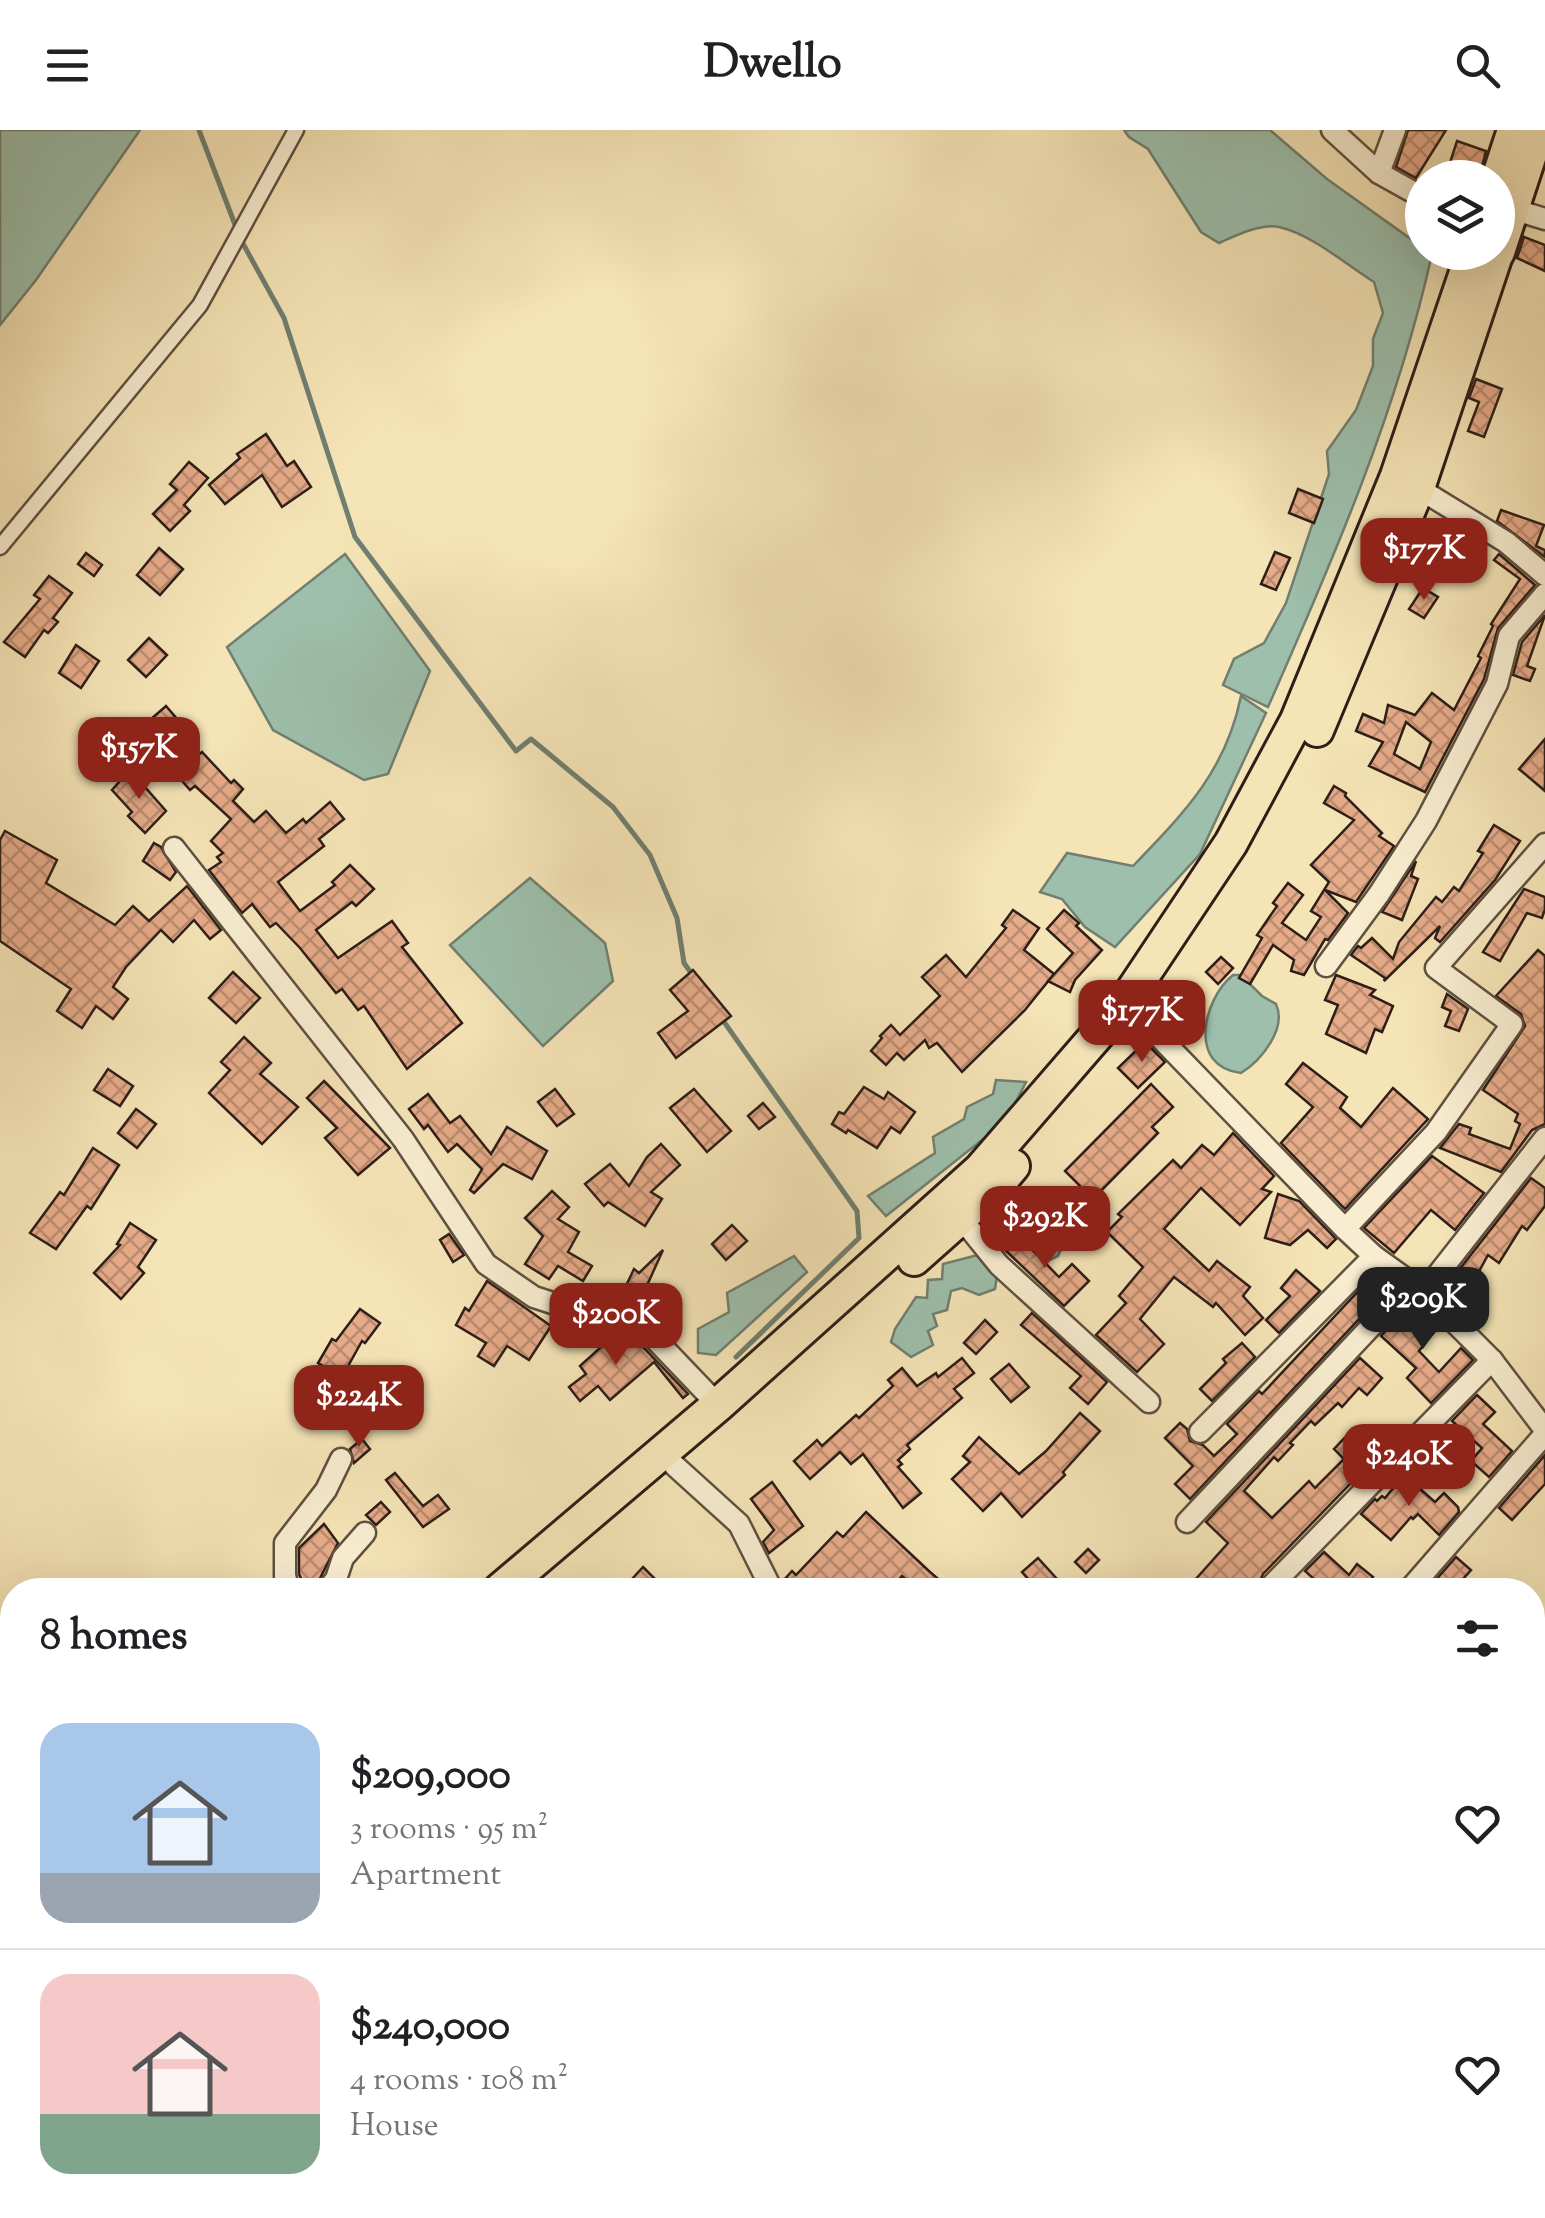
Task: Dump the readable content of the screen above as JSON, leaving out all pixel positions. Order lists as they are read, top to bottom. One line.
{"page":{"header":"Dwello","price":["$177K","$157K","$177K","$292K","$209K","$200K","$224K","$240K"],"heading":"8 homes","list":[{"name":"$209,000","note":"3 rooms · 95 m² · Apartment"},{"name":"$240,000","note":"4 rooms · 108 m² · House"}]}}
